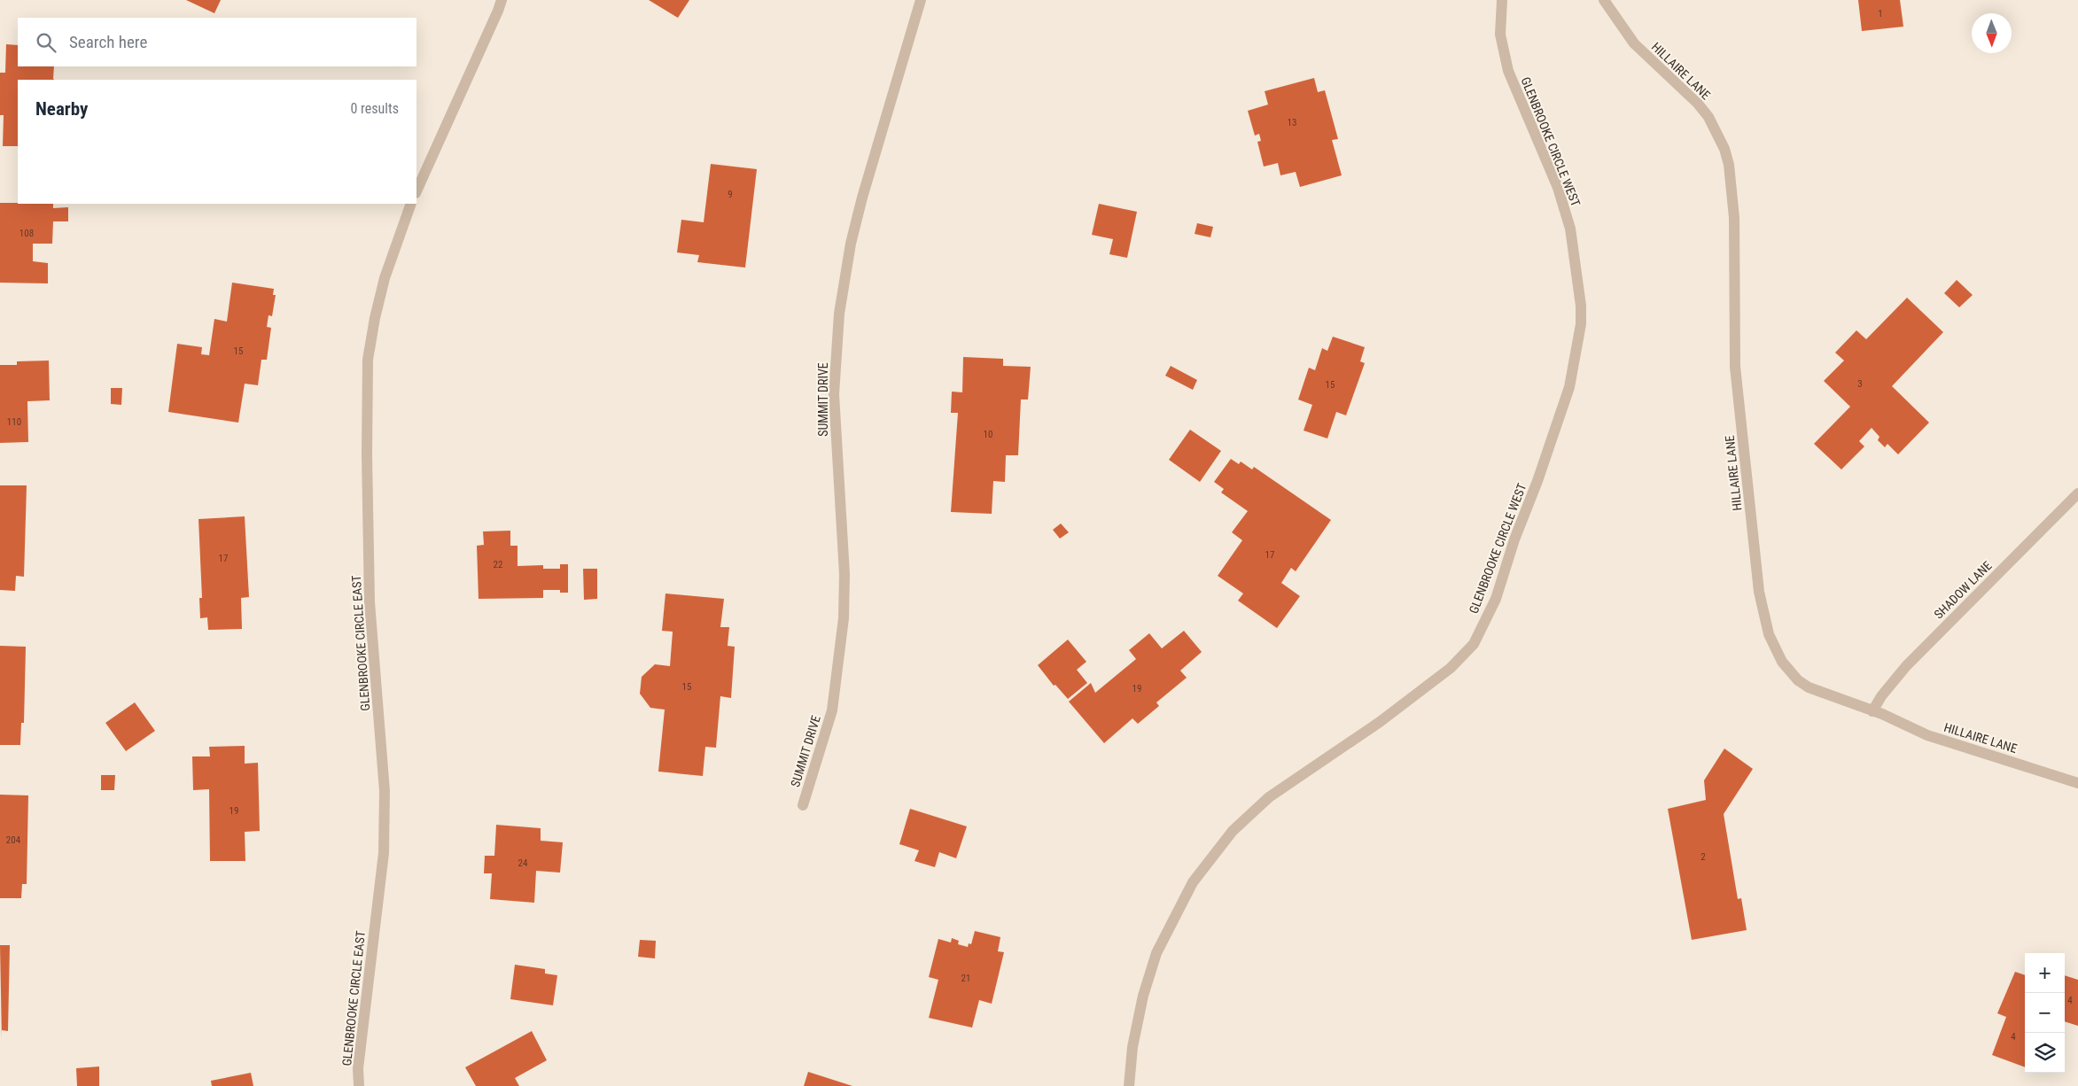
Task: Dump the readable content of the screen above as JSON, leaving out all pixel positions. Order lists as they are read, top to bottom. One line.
{"streets":{"street":["HILLAIRE LANE","GLENBROOKE CIRCLE WEST","SUMMIT DRIVE","SHADOW LANE","GLENBROOKE CIRCLE EAST"]},"crossings":[["HILLAIRE LANE","SHADOW LANE"]],"house_numbers":["1","13","9","108","15","3","15","110","10","17","17","22","15","19","19","204","2","24","21","4","4"],"north":"bottom","page":{"search":"Search here","heading":["Nearby","0 results"],"map_buttons":["+","−"]}}
